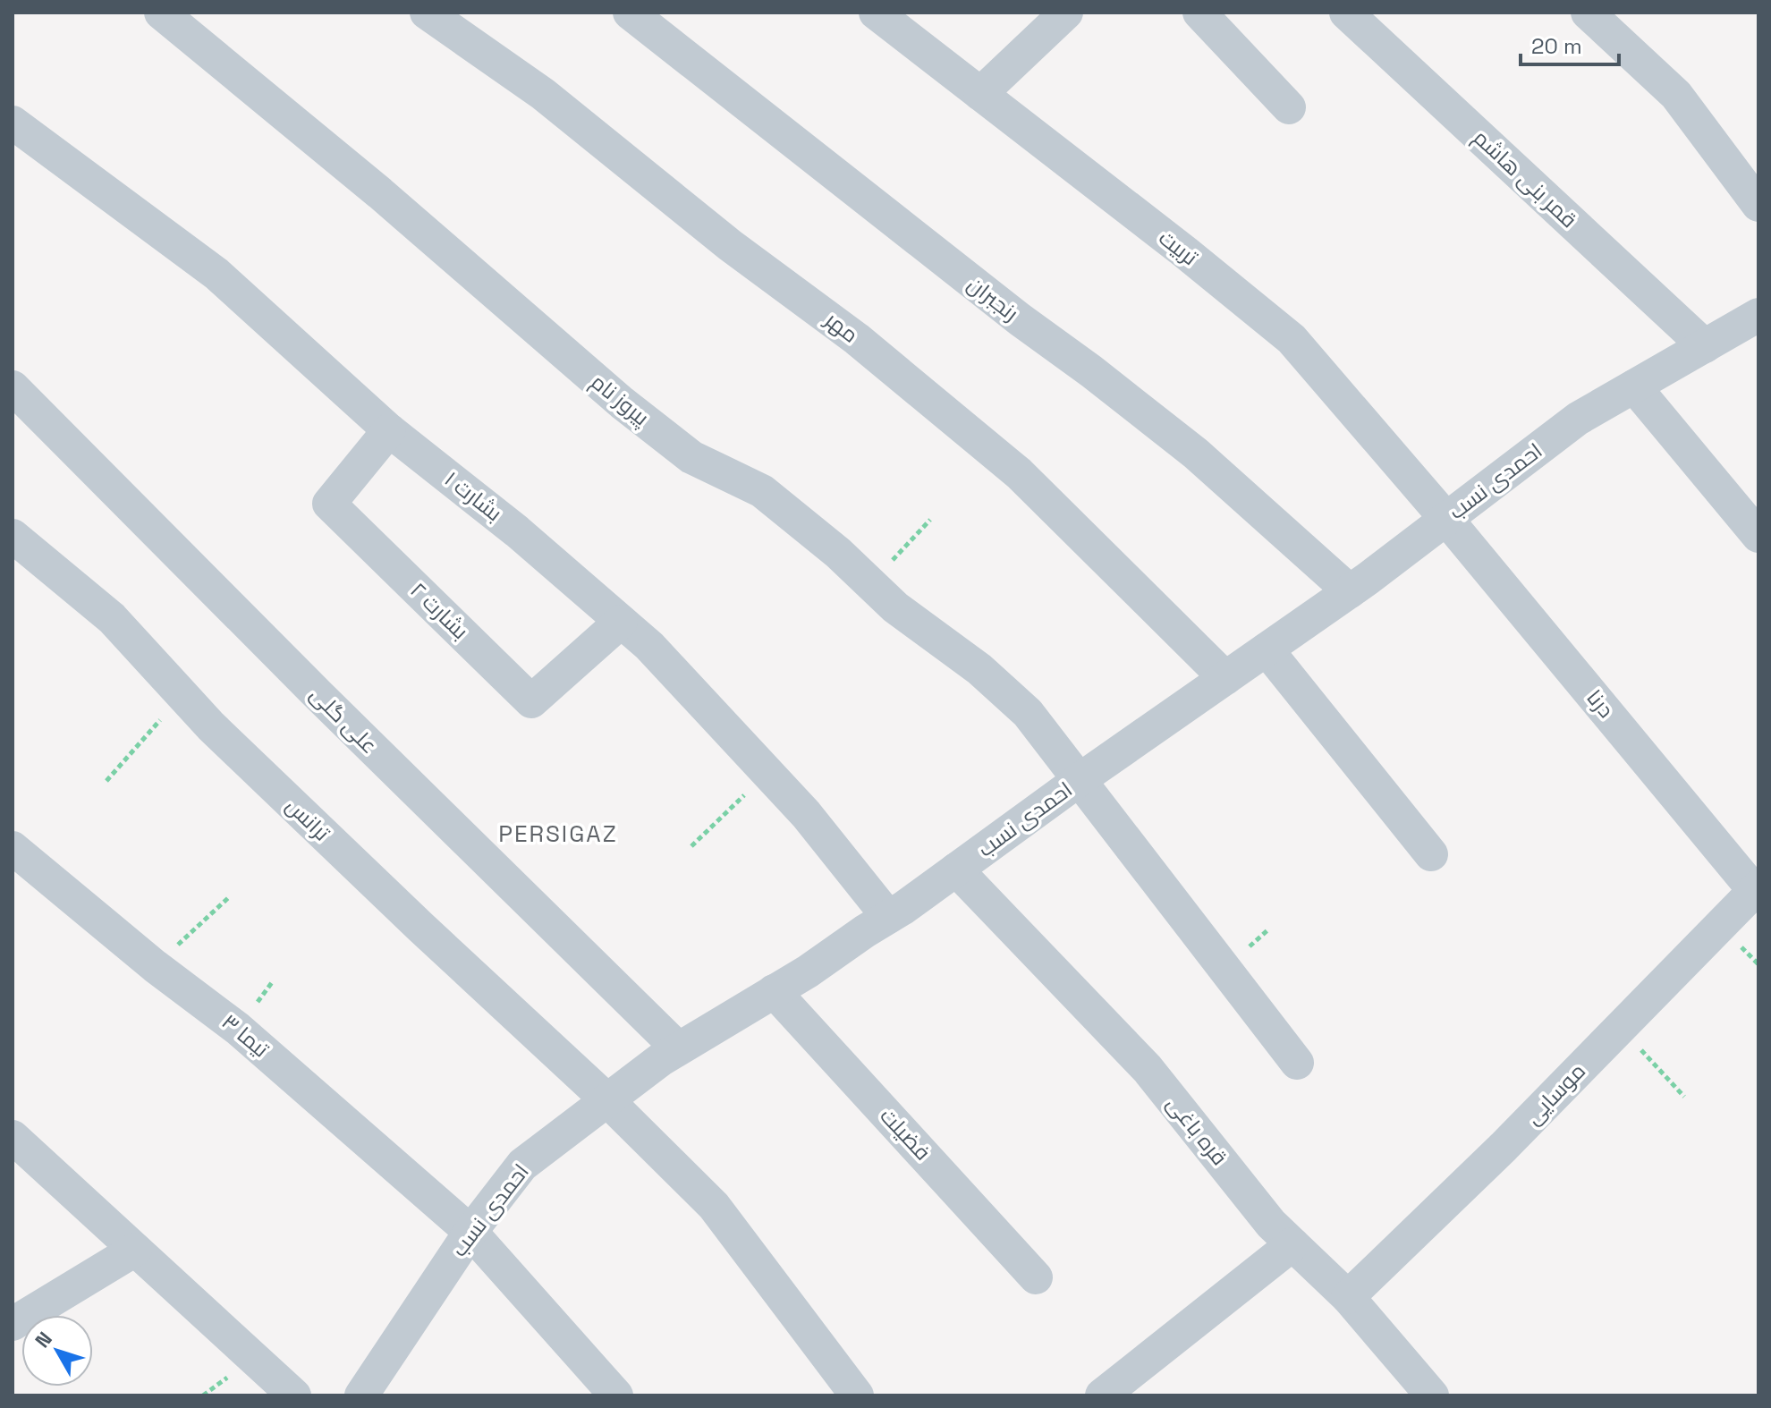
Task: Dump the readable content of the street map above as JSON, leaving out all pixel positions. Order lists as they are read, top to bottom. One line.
{"streets":{"street":["قمر بنی هاشم","تربیت","رنجبران","مهر","پیروز نام","احمدی نسب","بشارت ۱","بشارت ۲","درنا","علی گلی","ترانس","تیما ۳","موسایی","قره باغی","فضیلت"]},"crossings":[["قمر بنی هاشم","احمدی نسب"],["تربیت","احمدی نسب"],["تربیت","درنا"],["رنجبران","احمدی نسب"],["مهر","احمدی نسب"],["پیروز نام","احمدی نسب"],["احمدی نسب","بشارت ۱"],["احمدی نسب","درنا"],["احمدی نسب","علی گلی"],["احمدی نسب","ترانس"],["احمدی نسب","تیما ۳"],["احمدی نسب","قره باغی"],["احمدی نسب","فضیلت"],["بشارت ۱","بشارت ۲"],["درنا","موسایی"],["موسایی","قره باغی"]],"districts":["PERSIGAZ"],"scale_bar":"20 m","north":"top left"}
